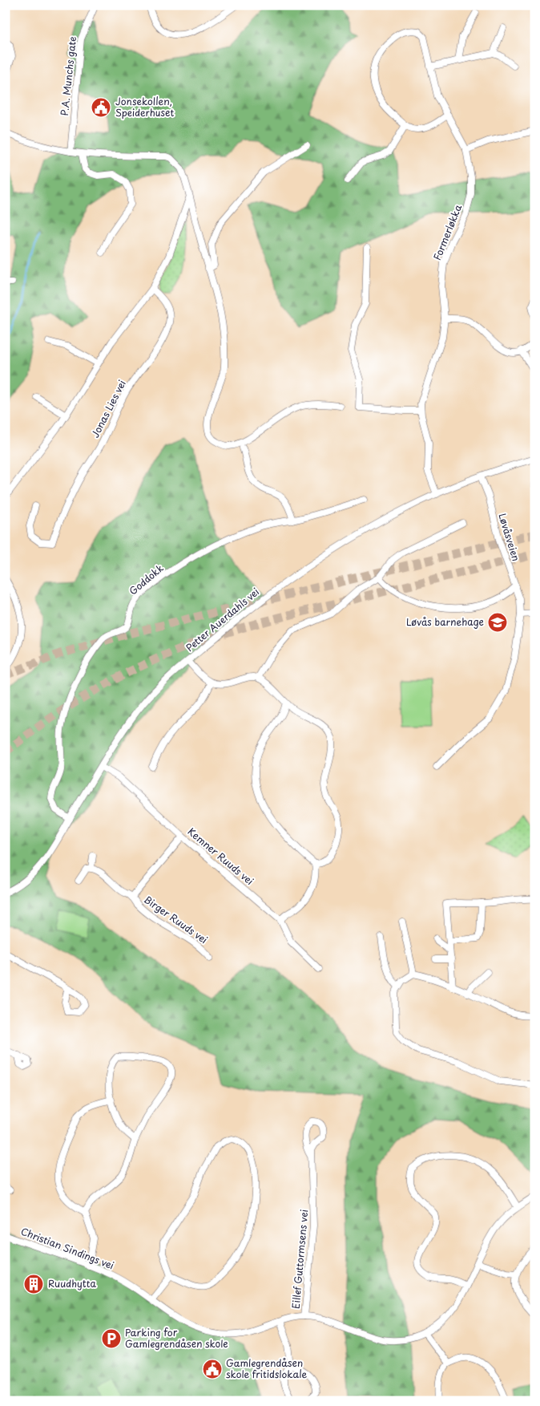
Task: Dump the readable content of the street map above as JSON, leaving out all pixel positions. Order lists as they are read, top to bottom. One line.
{"streets":{"street":["P.A. Munchs gate","Formerløkka","Jonas Lies vei","Løvåsveien","Goddokk","Petter Auerdahls vei","Kemner Ruuds vei","Birger Ruuds vei","Christian Sindings vei","Eillef Guttormsens vei"]},"crossings":[["Formerløkka","Petter Auerdahls vei"],["Løvåsveien","Petter Auerdahls vei"],["Goddokk","Petter Auerdahls vei"],["Petter Auerdahls vei","Kemner Ruuds vei"],["Kemner Ruuds vei","Birger Ruuds vei"],["Christian Sindings vei","Eillef Guttormsens vei"]],"places":{"public building":["Jonsekollen, Speiderhuset","Gamlegrendåsen skole fritidslokale"],"school or university":["Løvås barnehage"],"building":["Ruudhytta"],"parking":["Parking for Gamlegrendåsen skole"]}}
